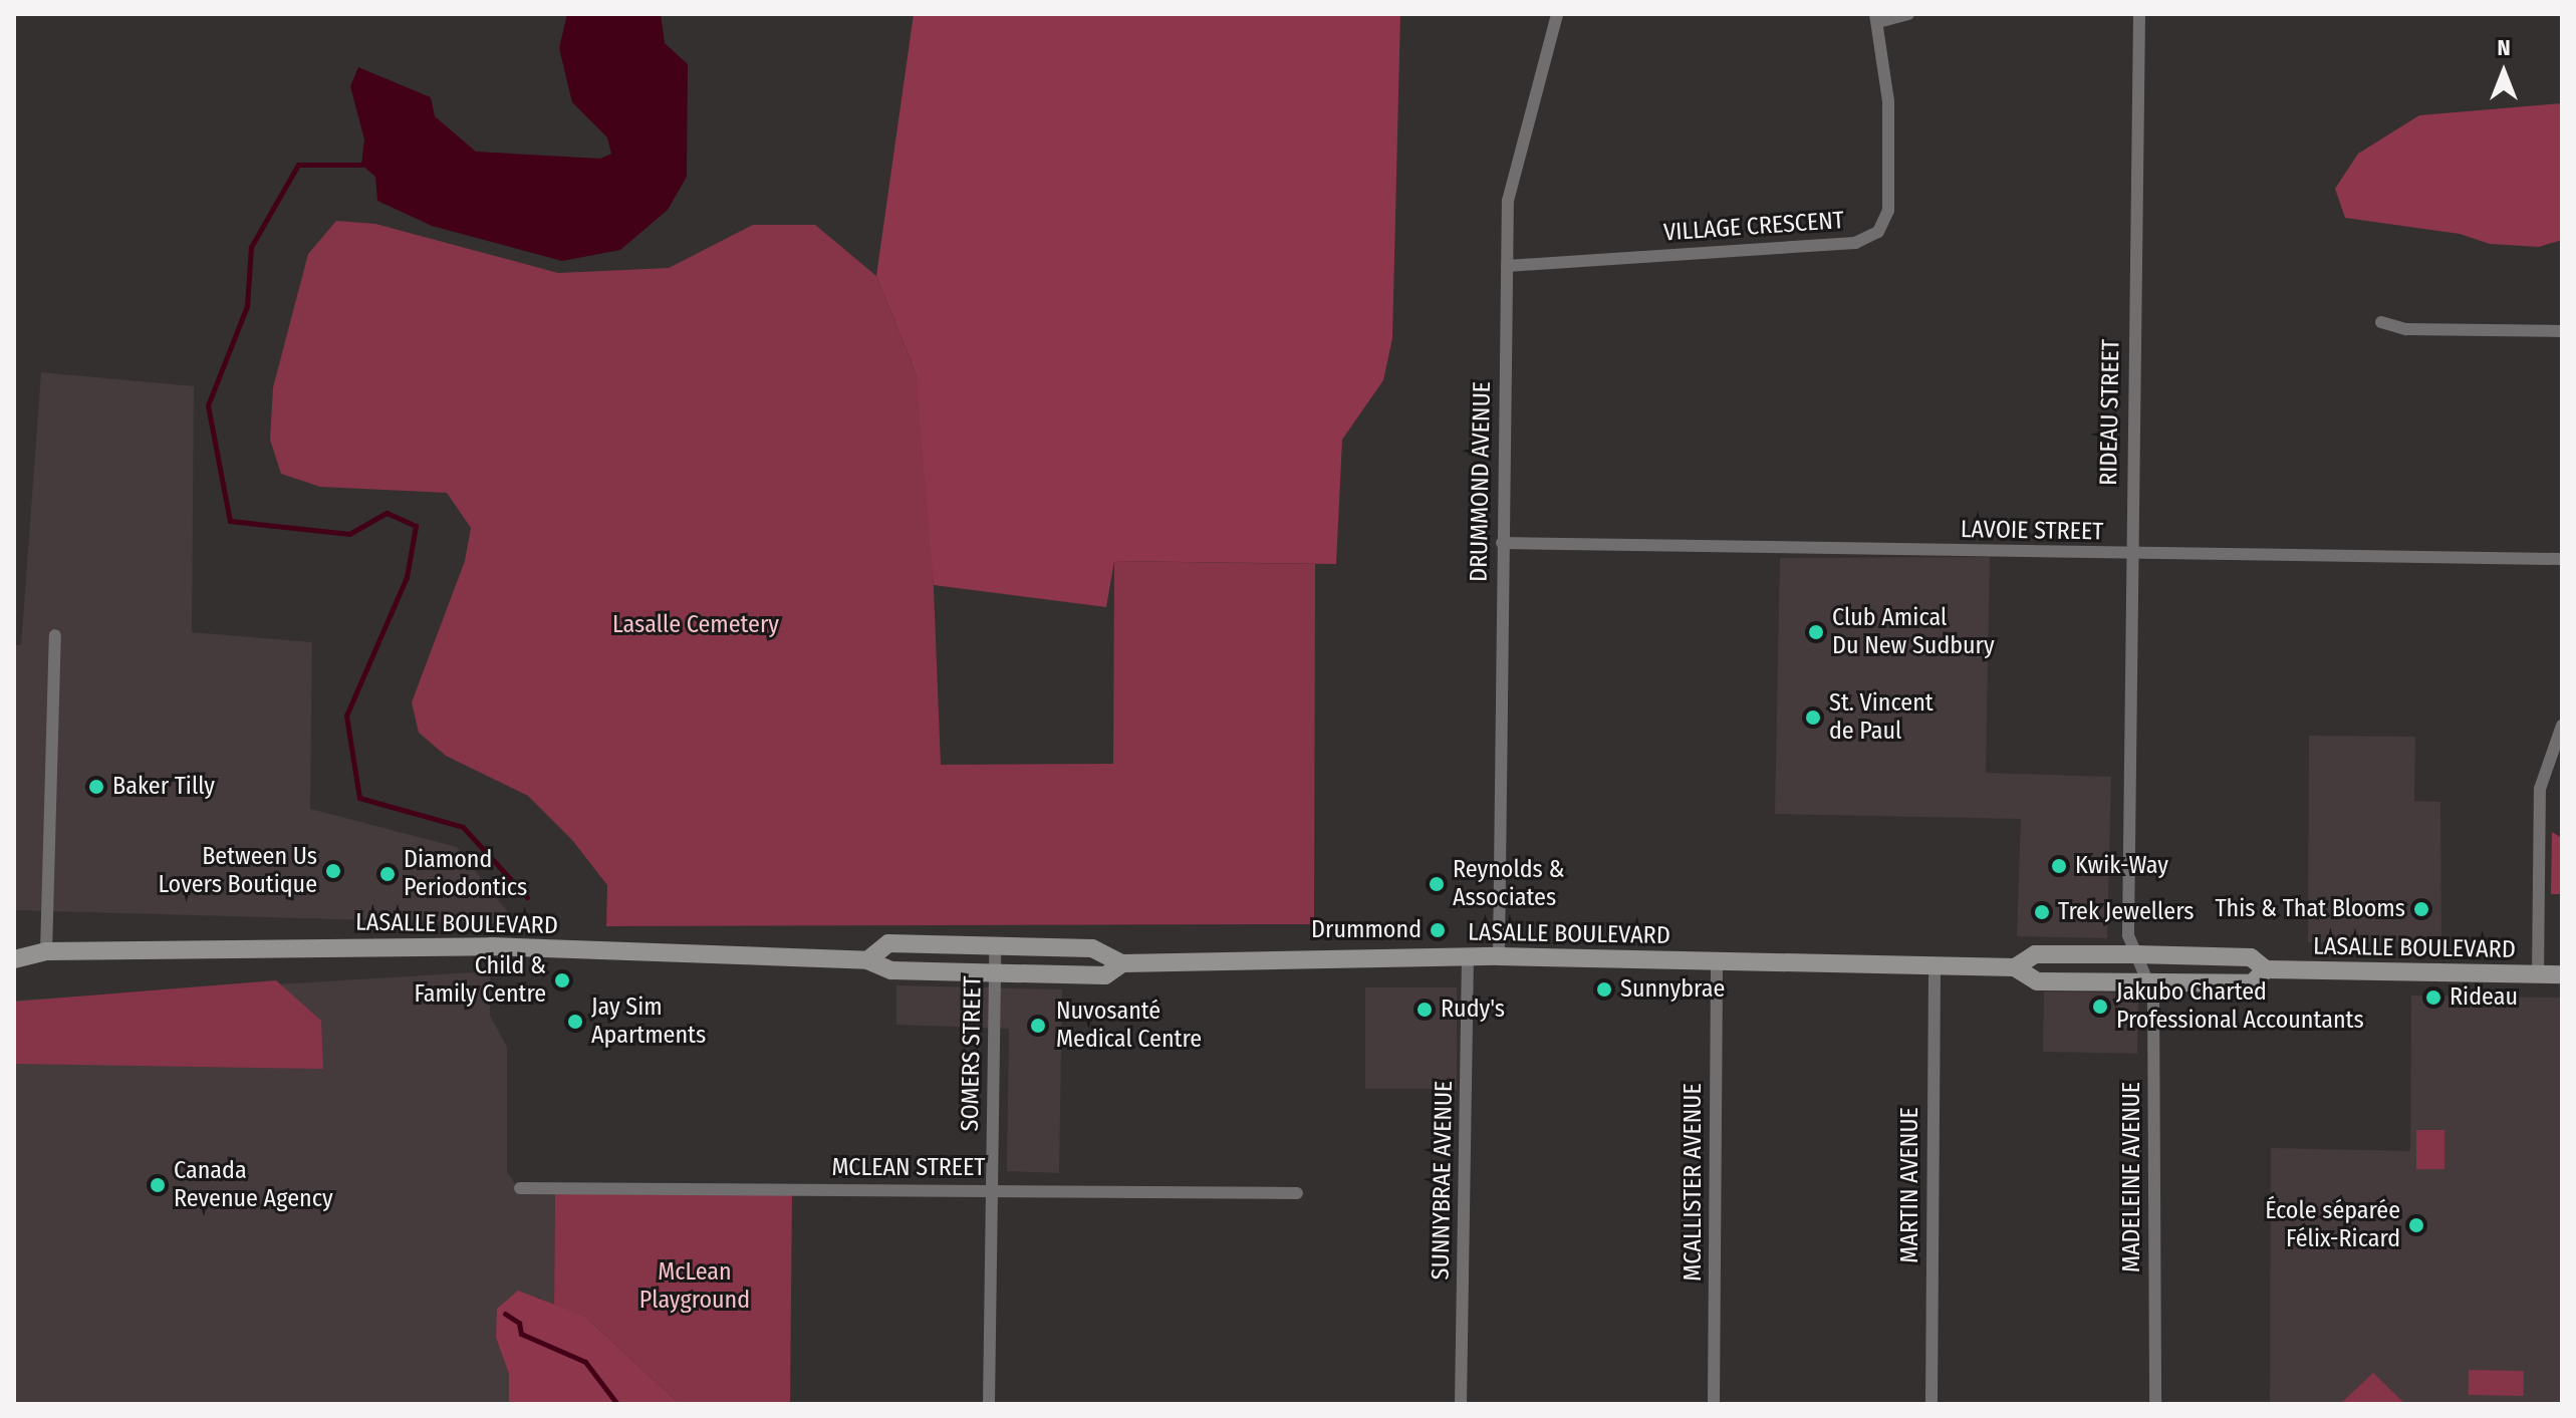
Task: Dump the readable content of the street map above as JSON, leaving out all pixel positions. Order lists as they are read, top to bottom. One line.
{"streets":{"main road":["LASALLE BOULEVARD"],"street":["VILLAGE CRESCENT","RIDEAU STREET","DRUMMOND AVENUE","LAVOIE STREET","SOMERS STREET","MCLEAN STREET","MADELEINE AVENUE","SUNNYBRAE AVENUE","MCALLISTER AVENUE","MARTIN AVENUE"]},"crossings":[["VILLAGE CRESCENT","DRUMMOND AVENUE"],["RIDEAU STREET","LAVOIE STREET"],["RIDEAU STREET","LASALLE BOULEVARD"],["RIDEAU STREET","MADELEINE AVENUE"],["DRUMMOND AVENUE","LAVOIE STREET"],["DRUMMOND AVENUE","LASALLE BOULEVARD"],["LASALLE BOULEVARD","SOMERS STREET"],["LASALLE BOULEVARD","MADELEINE AVENUE"],["LASALLE BOULEVARD","SUNNYBRAE AVENUE"],["LASALLE BOULEVARD","MCALLISTER AVENUE"],["LASALLE BOULEVARD","MARTIN AVENUE"],["SOMERS STREET","MCLEAN STREET"]],"parks":["Lasalle Cemetery","McLean Playground"],"places":["Club Amical Du New Sudbury","St. Vincent de Paul","Baker Tilly","Kwik-Way","Between Us Lovers Boutique","Diamond Periodontics","Reynolds & Associates","This & That Blooms","Trek Jewellers","Drummond","Child & Family Centre","Sunnybrae","Rideau","Jakubo Charted Professional Accountants","Rudy's","Jay Sim Apartments","Nuvosanté Medical Centre","Canada Revenue Agency","École séparée Félix-Ricard"],"north":"top"}
